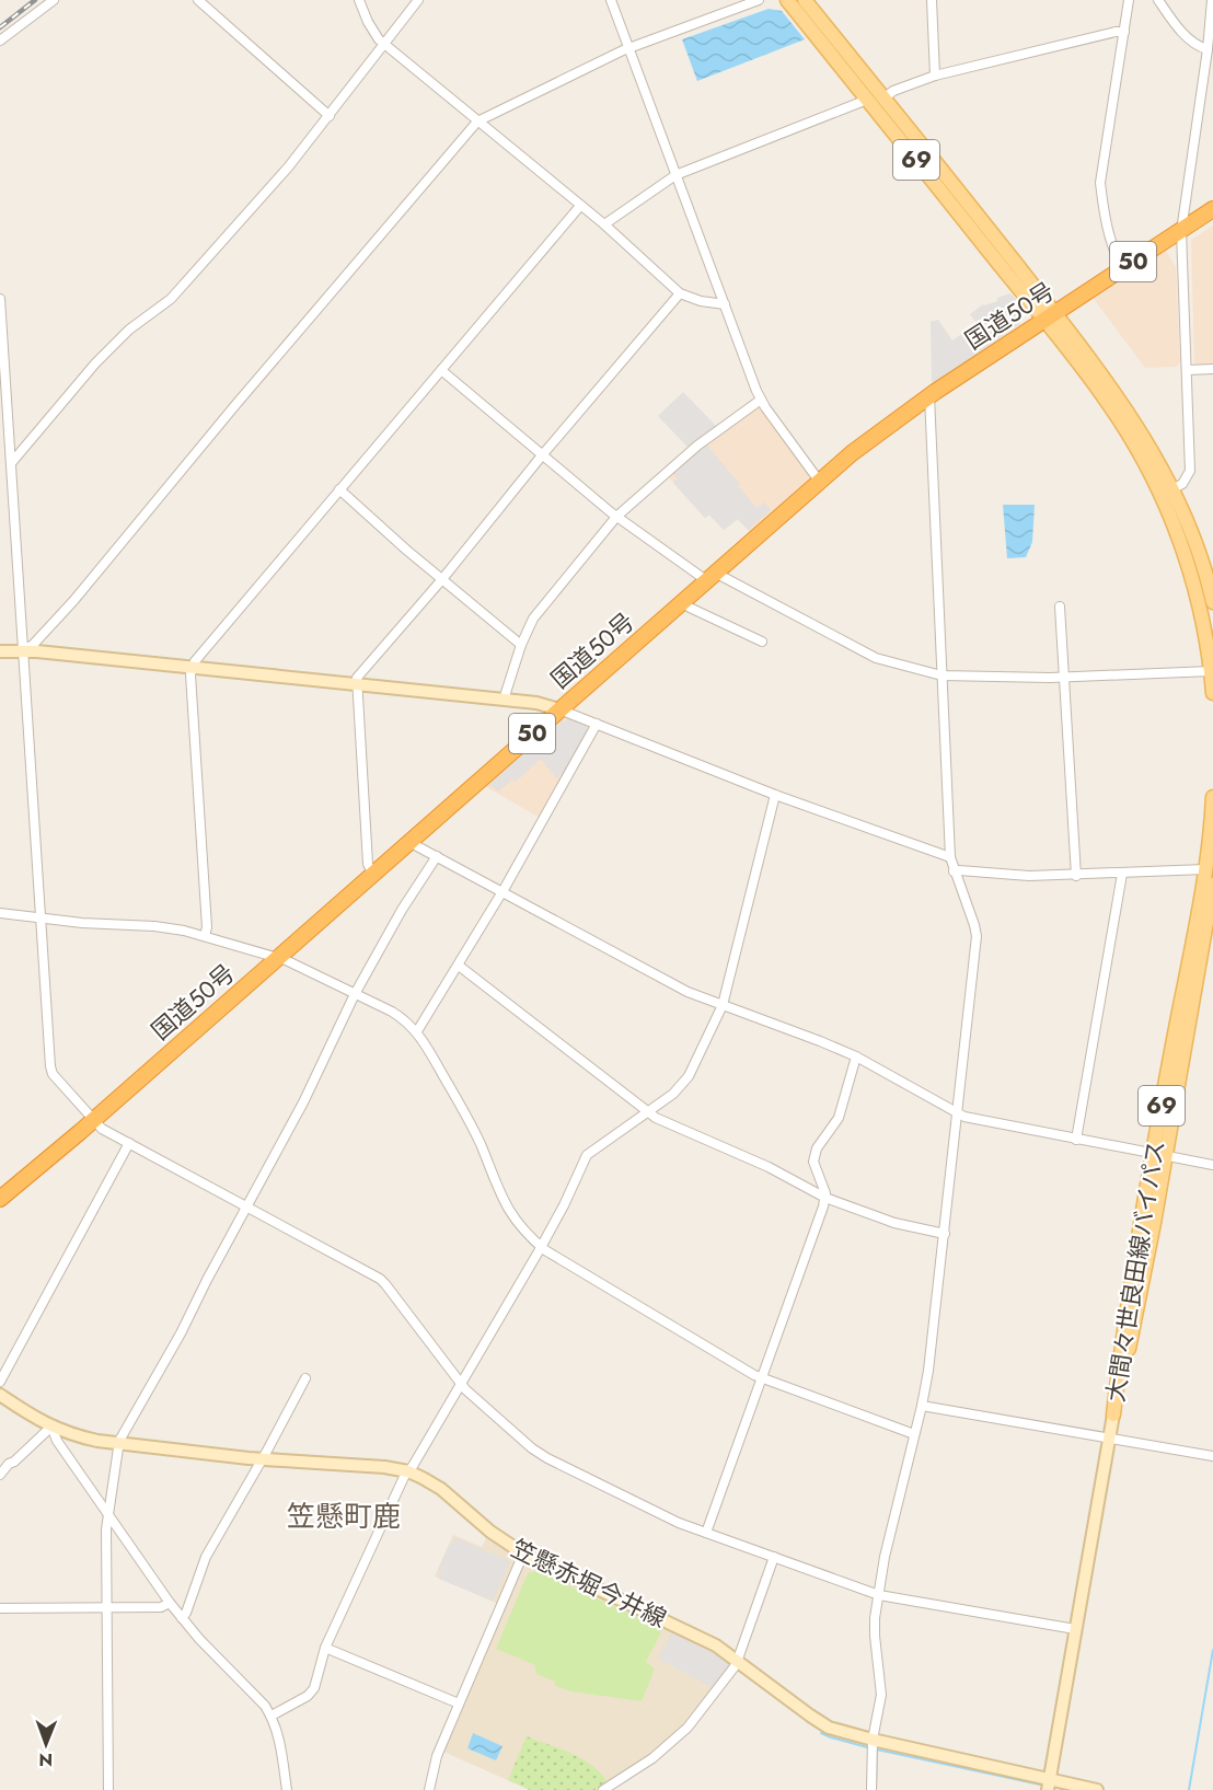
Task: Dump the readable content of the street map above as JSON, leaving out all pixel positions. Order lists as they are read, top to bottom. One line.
{"streets":{"highway":["50","国道50号"],"main road":["69","大間々世良田線バイパス","笠懸赤堀今井線"]},"crossings":[["69","国道50号"],["50","国道50号"]],"districts":["笠懸町鹿"],"north":"bottom"}
